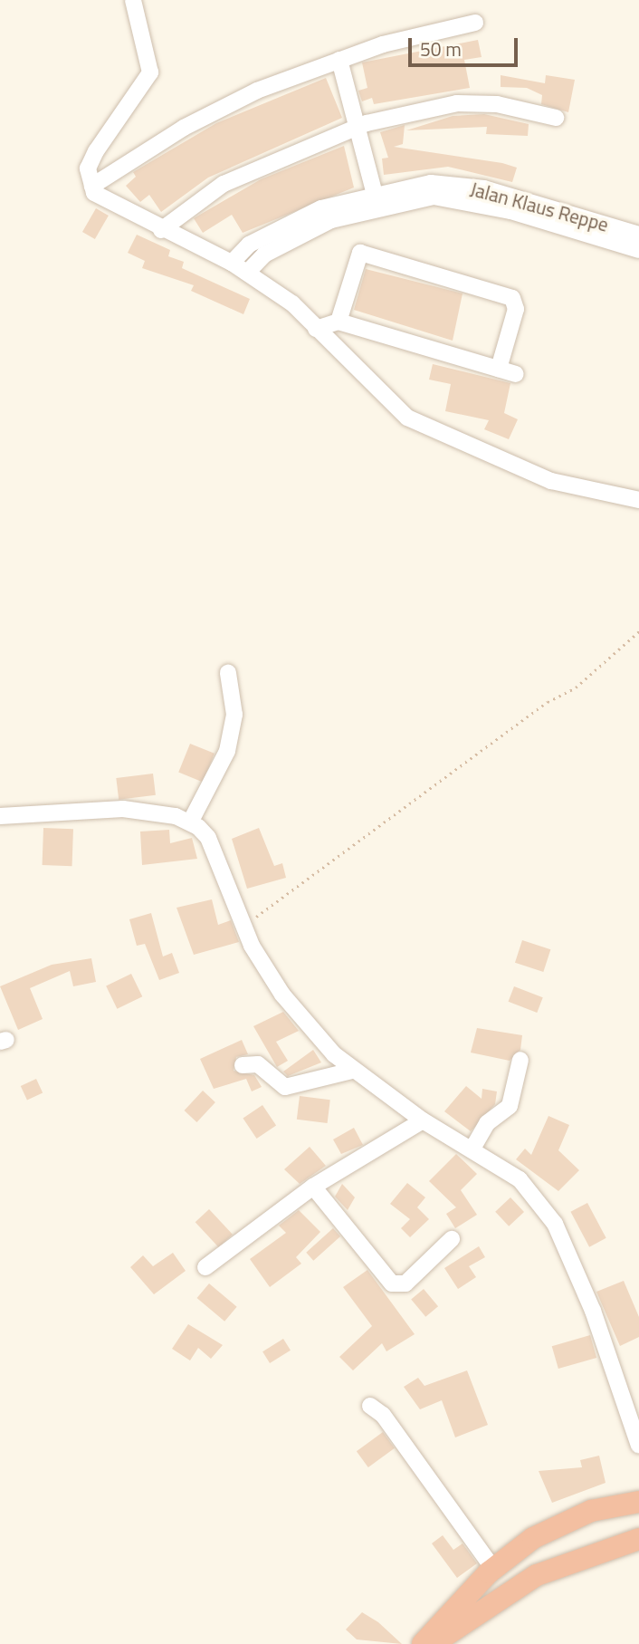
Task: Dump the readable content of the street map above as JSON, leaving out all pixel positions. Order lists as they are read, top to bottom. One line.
{"streets":{"street":["Jalan Klaus Reppe"]},"scale_bar":"50 m"}
